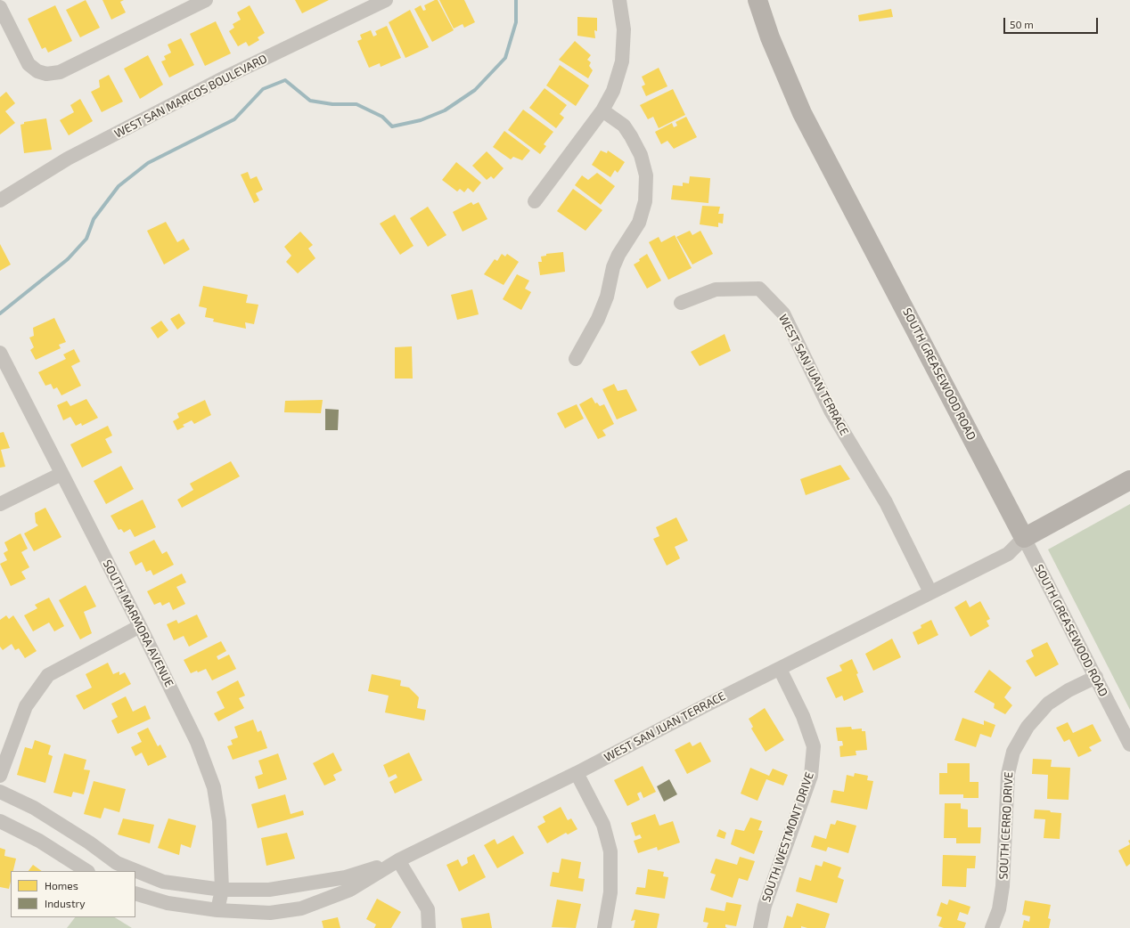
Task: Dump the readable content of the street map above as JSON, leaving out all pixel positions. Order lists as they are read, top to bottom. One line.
{"streets":{"street":["WEST SAN MARCOS BOULEVARD","SOUTH GREASEWOOD ROAD","WEST SAN JUAN TERRACE","SOUTH MARMORA AVENUE","SOUTH CERRO DRIVE","SOUTH WESTMONT DRIVE"]},"crossings":[["SOUTH GREASEWOOD ROAD","WEST SAN JUAN TERRACE"],["SOUTH GREASEWOOD ROAD","SOUTH CERRO DRIVE"],["WEST SAN JUAN TERRACE","SOUTH MARMORA AVENUE"],["WEST SAN JUAN TERRACE","SOUTH WESTMONT DRIVE"]],"legend":["Homes","Industry"],"scale_bar":"50 m"}
